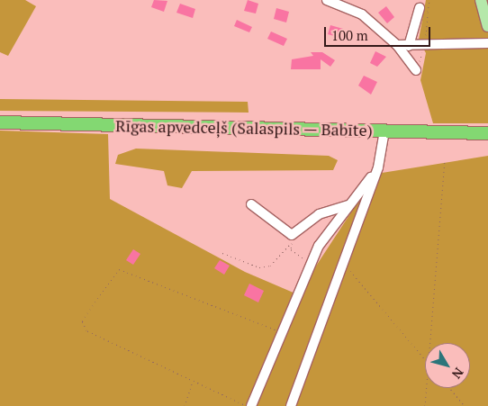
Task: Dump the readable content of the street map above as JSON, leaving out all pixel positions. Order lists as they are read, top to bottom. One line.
{"streets":{"highway":["Rīgas apvedceļš (Salaspils — Babīte)"]},"scale_bar":"100 m","north":"bottom right"}
